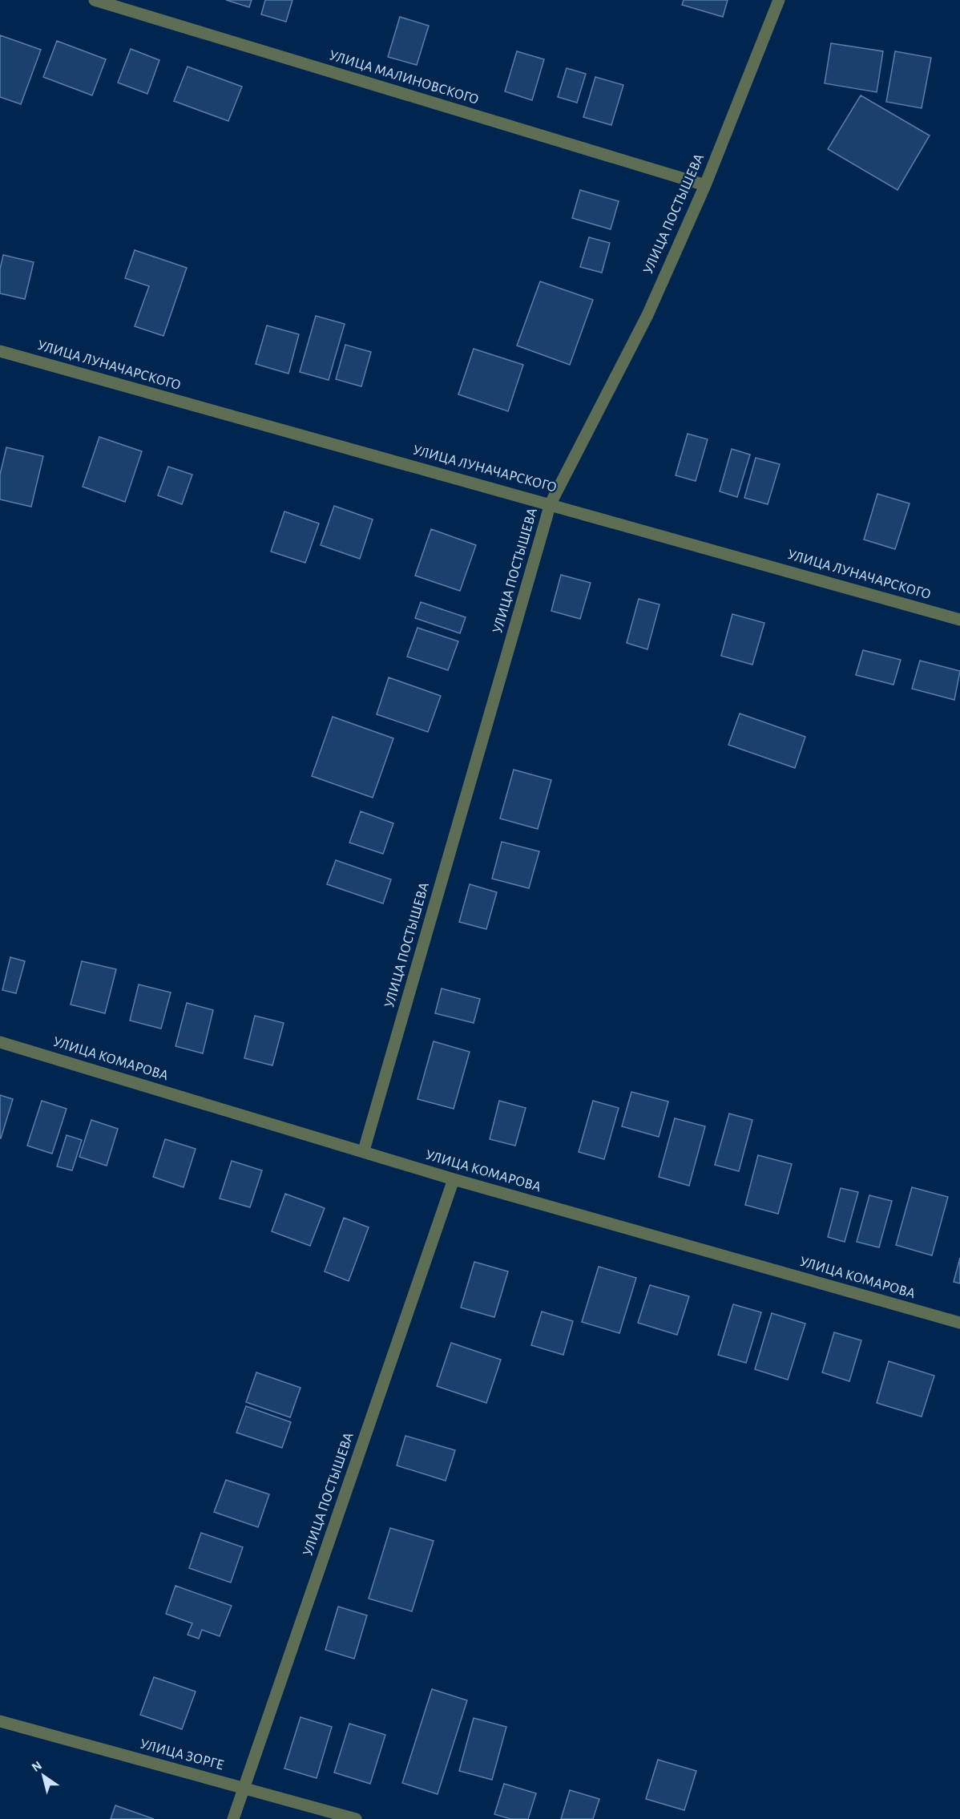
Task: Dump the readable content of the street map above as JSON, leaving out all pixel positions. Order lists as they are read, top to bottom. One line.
{"streets":{"street":["УЛИЦА МАЛИНОВСКОГО","УЛИЦА ПОСТЫШЕВА","УЛИЦА ЛУНАЧАРСКОГО","УЛИЦА КОМАРОВА","УЛИЦА ЗОРГЕ"]},"crossings":[["УЛИЦА МАЛИНОВСКОГО","УЛИЦА ПОСТЫШЕВА"],["УЛИЦА ПОСТЫШЕВА","УЛИЦА ЛУНАЧАРСКОГО"],["УЛИЦА ПОСТЫШЕВА","УЛИЦА КОМАРОВА"],["УЛИЦА ПОСТЫШЕВА","УЛИЦА ЗОРГЕ"]],"north":"top left"}
